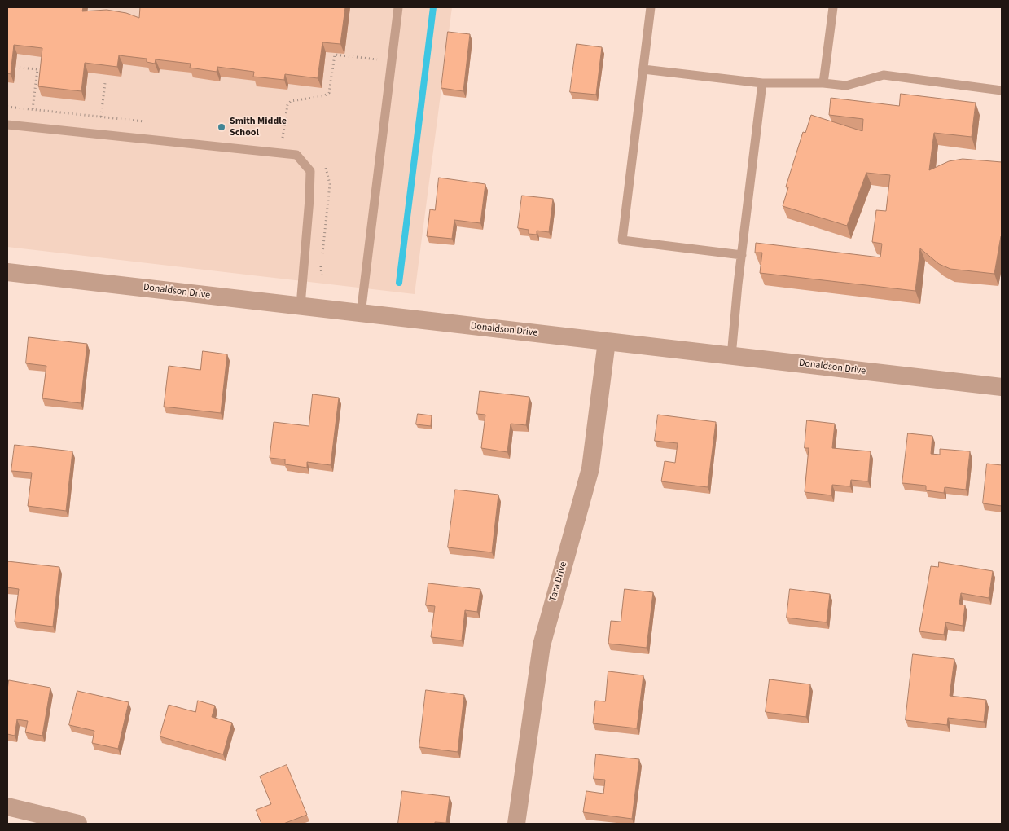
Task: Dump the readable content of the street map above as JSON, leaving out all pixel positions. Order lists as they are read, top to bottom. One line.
{"streets":{"street":["Donaldson Drive","Tara Drive"]},"crossings":[["Donaldson Drive","Tara Drive"]],"places":["Smith Middle School"]}
